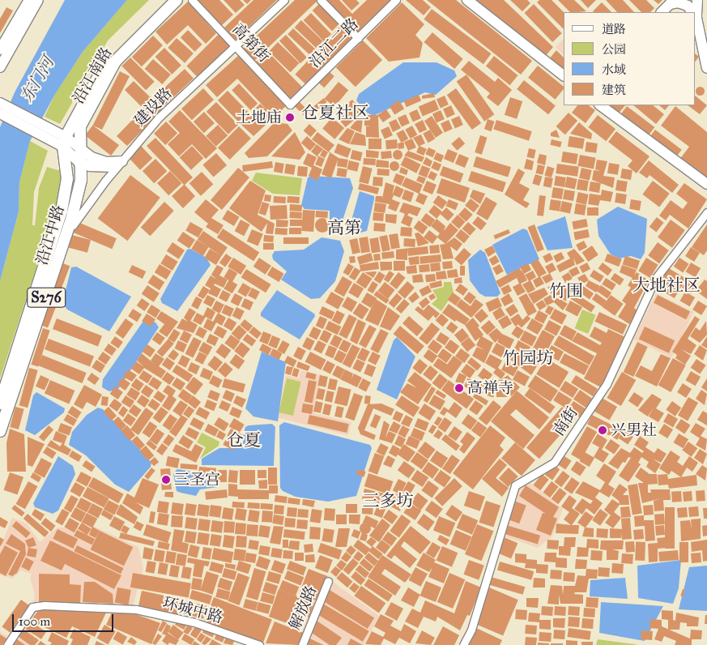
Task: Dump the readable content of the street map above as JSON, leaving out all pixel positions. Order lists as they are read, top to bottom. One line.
{"streets":{"main road":["沿江南路","沿江中路","S276"],"street":["高第街","沿江二路","建设路","南街","解放路","环城中路"]},"crossings":[["高第街","沿江二路"],["高第街","建设路"],["沿江南路","沿江中路"],["建设路","沿江中路"]],"districts":["仓夏社区","高第","大地社区","竹围","竹园坊","仓夏","三多坊"],"water":["东门河"],"places":["土地庙","高禅寺","兴男社","三圣宫"],"legend":["道路","公园","水域","建筑"],"scale_bar":"100 m"}
